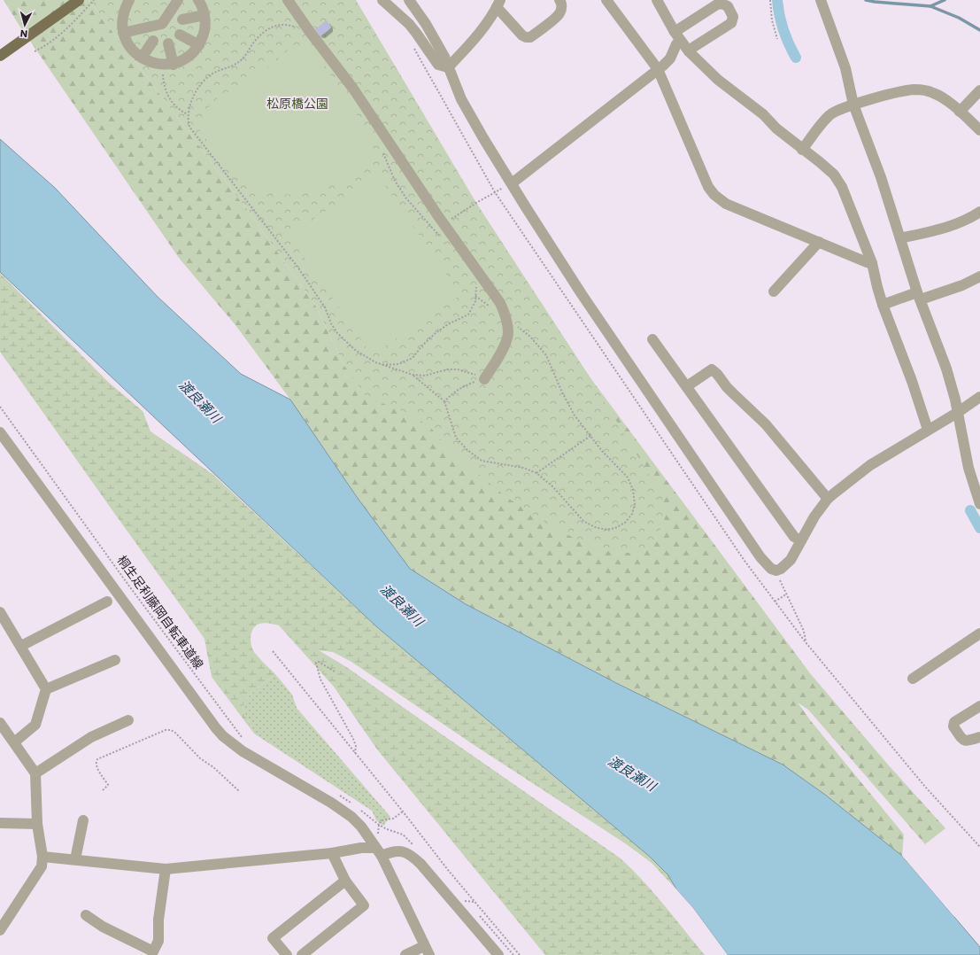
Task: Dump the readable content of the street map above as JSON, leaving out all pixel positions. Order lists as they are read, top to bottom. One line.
{"streets":{"path":["桐生足利藤岡自転車道線"]},"water":["渡良瀬川"],"parks":["松原橋公園"],"north":"bottom"}
